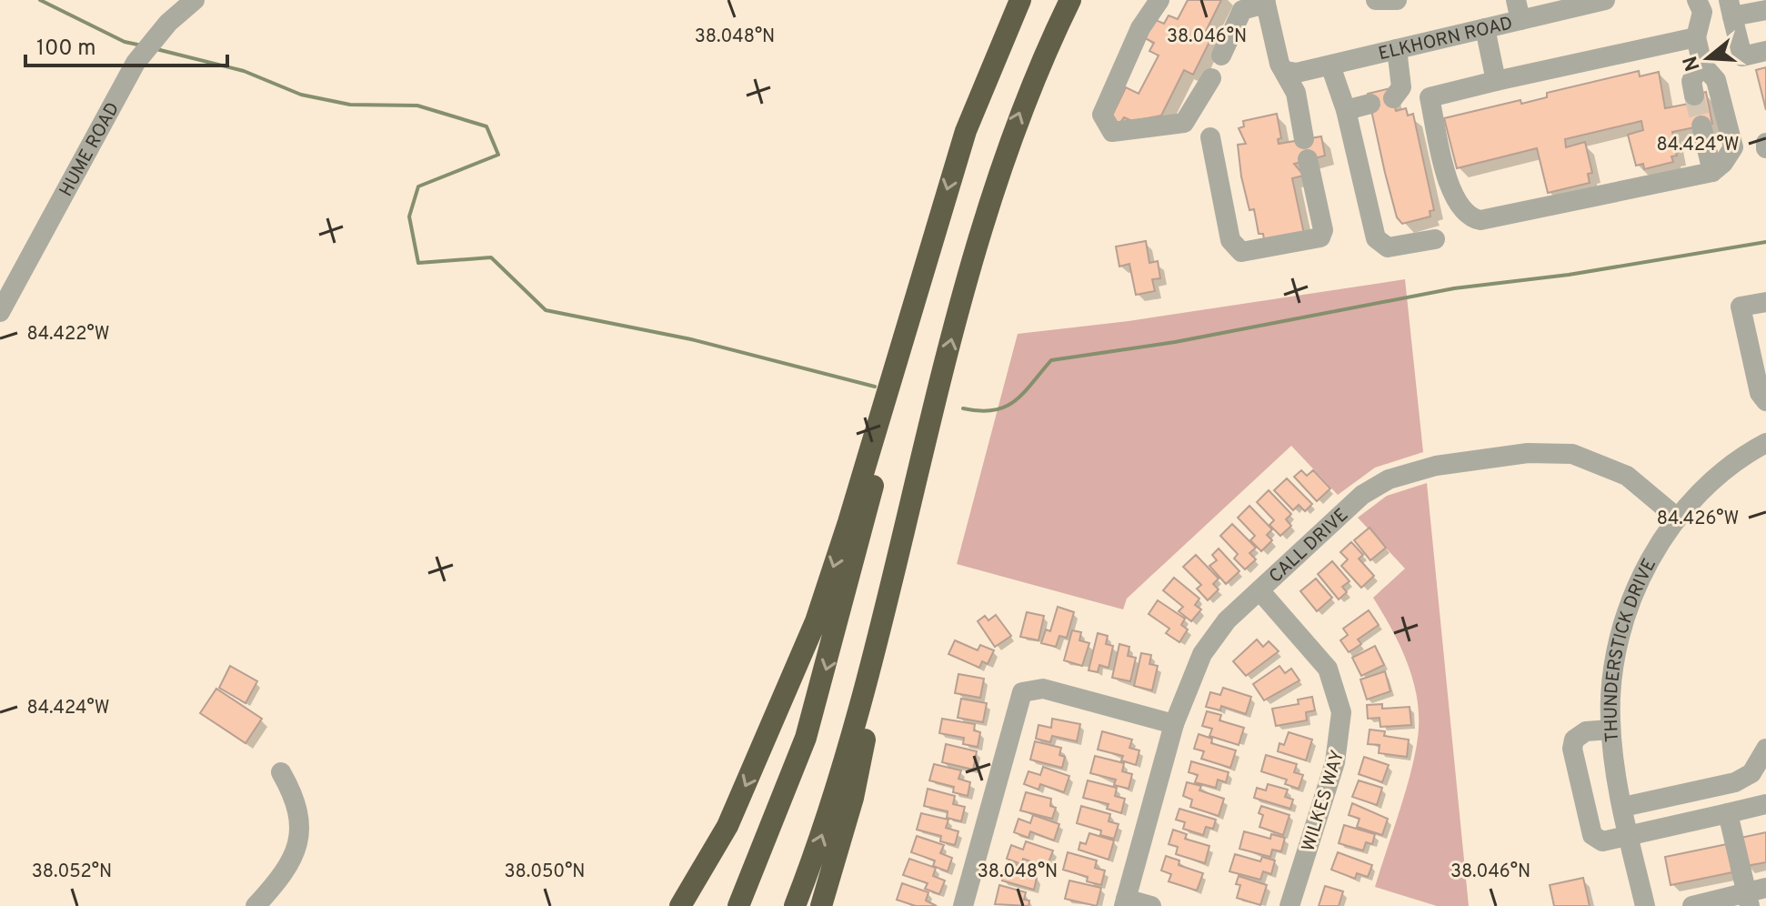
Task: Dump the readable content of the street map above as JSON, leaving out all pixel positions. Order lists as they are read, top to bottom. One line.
{"streets":{"street":["ELKHORN ROAD","HUME ROAD","CALL DRIVE","THUNDERSTICK DRIVE","WILKES WAY"]},"crossings":[["CALL DRIVE","THUNDERSTICK DRIVE"],["CALL DRIVE","WILKES WAY"]],"scale_bar":"100 m","north":"left","coordinates":["38.048°N","38.046°N","84.424°W","84.422°W","84.426°W","38.052°N","38.050°N"]}
